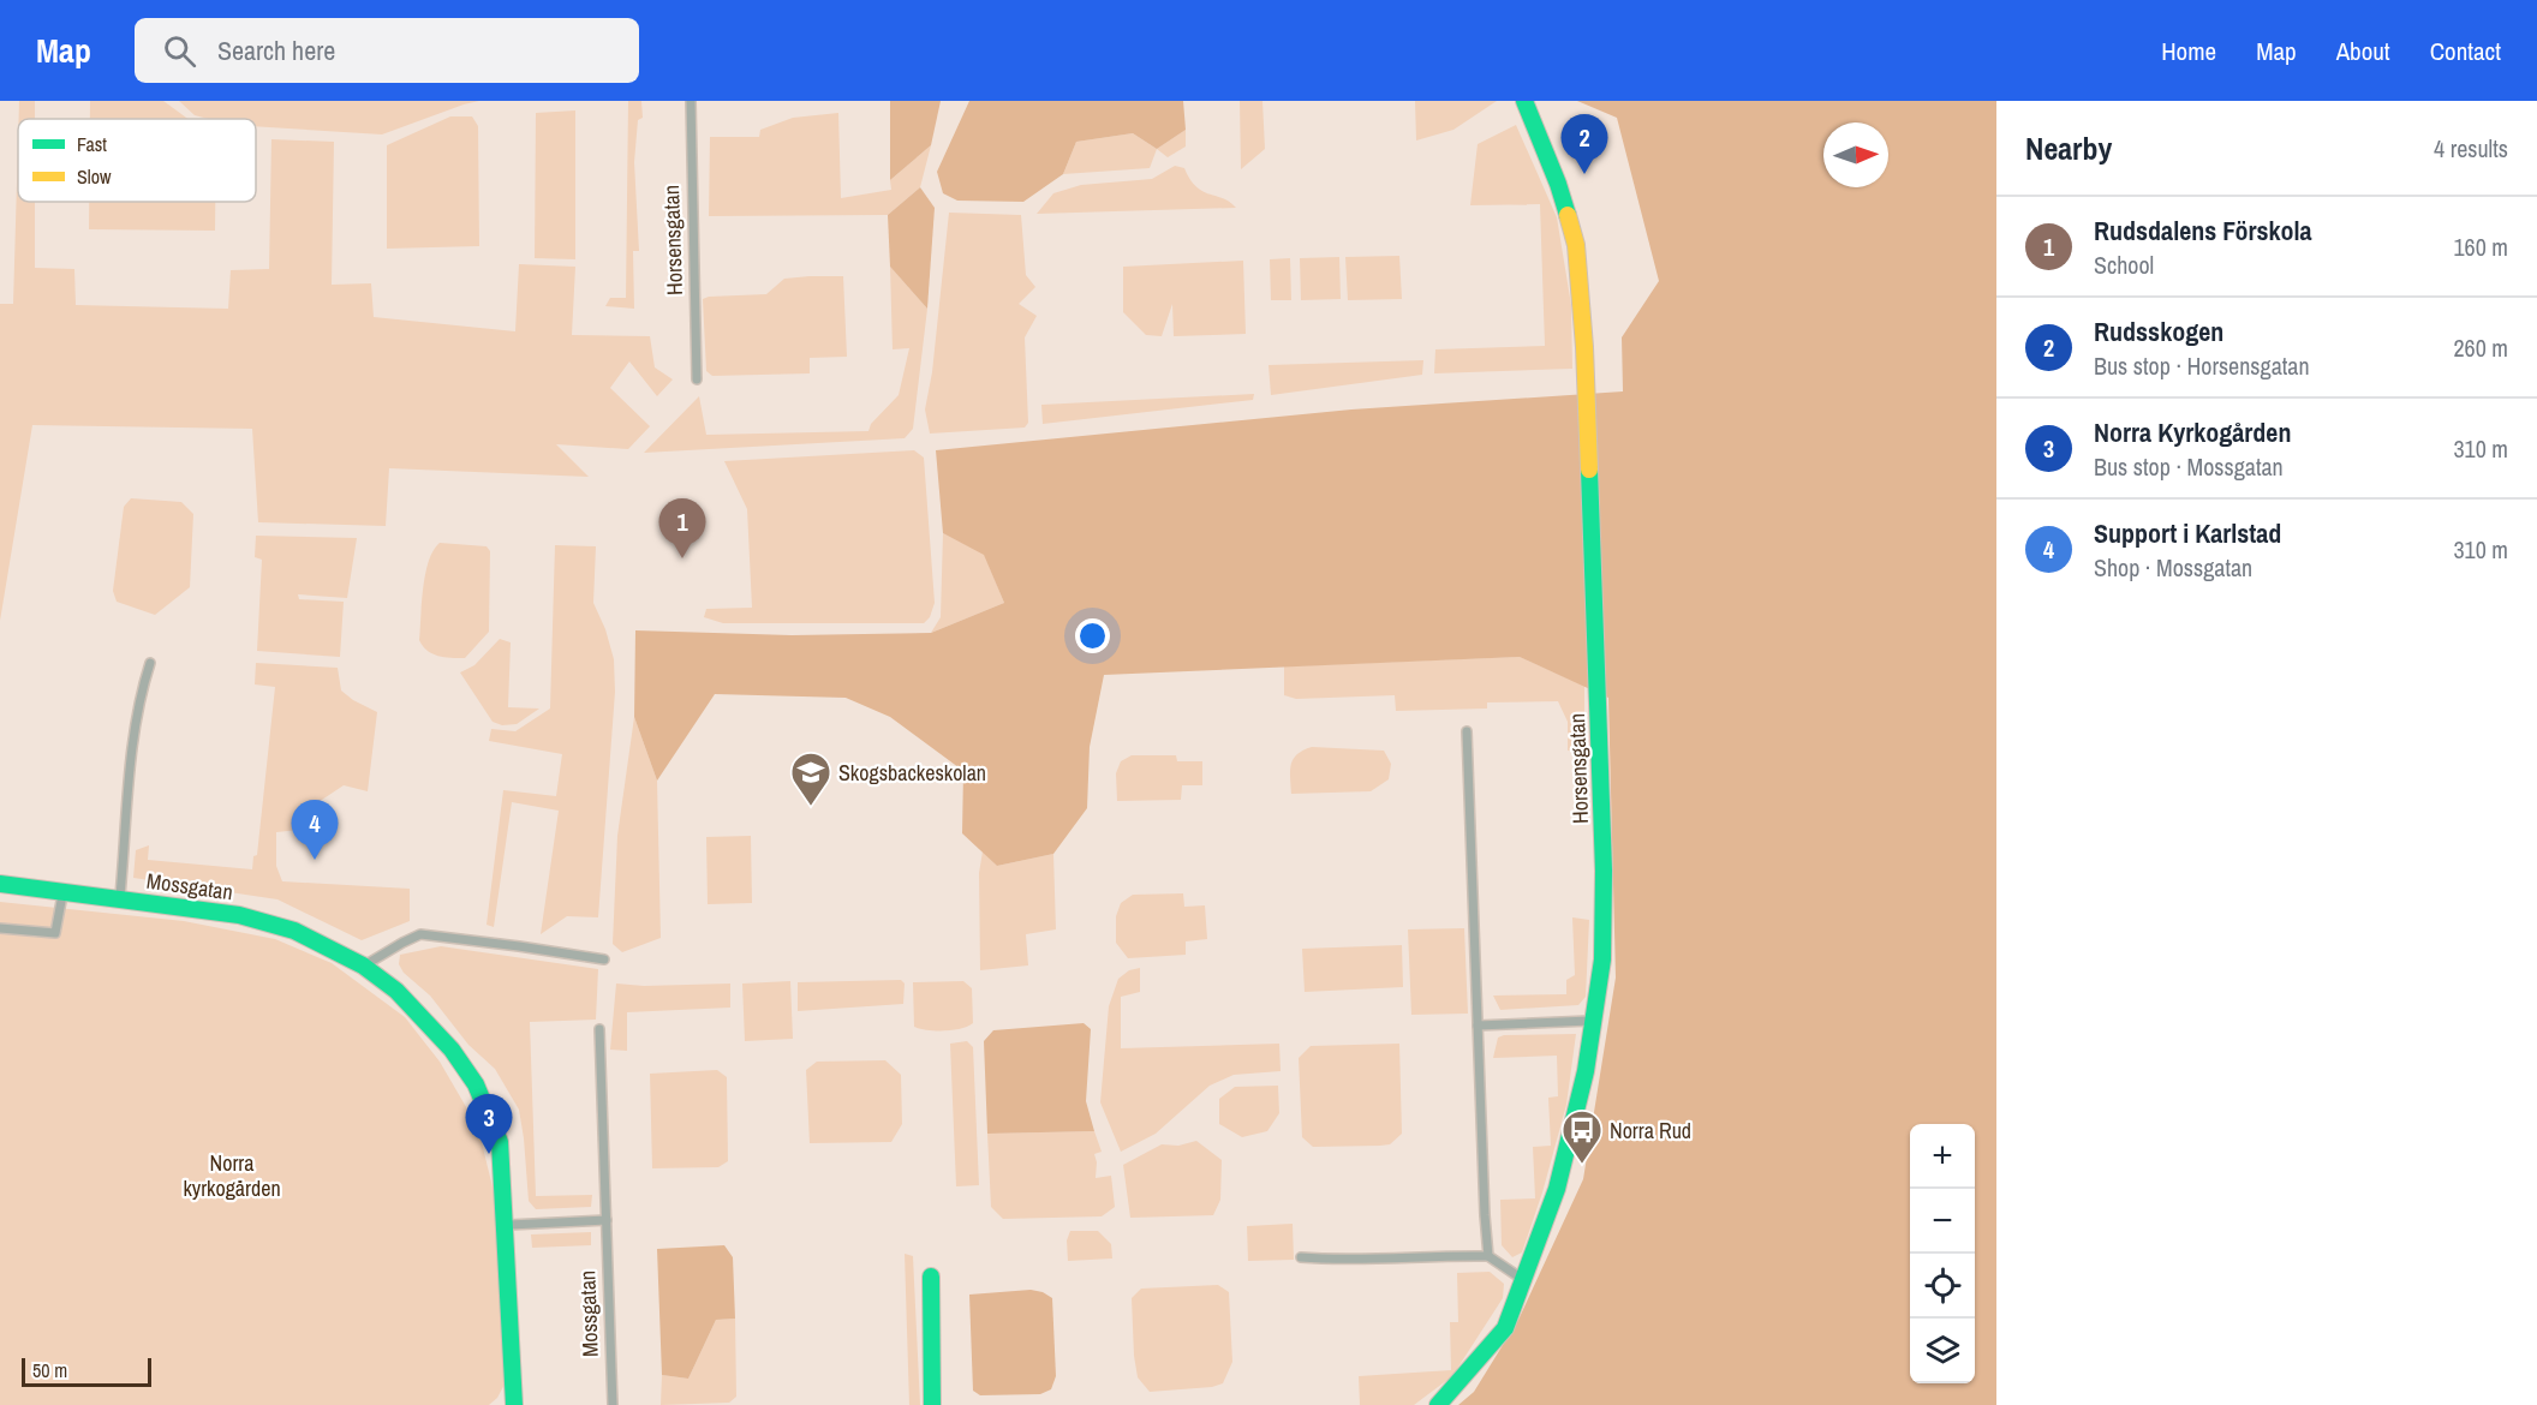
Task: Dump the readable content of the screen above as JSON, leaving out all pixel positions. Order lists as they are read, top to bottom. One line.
{"streets":{"street":["Horsensgatan","Mossgatan"]},"parks":["Norra kyrkogården"],"places":{"school or university":["Skogsbackeskolan"],"bus stop":["Norra Rud"]},"legend":["Fast","Slow"],"scale_bar":"50 m","north":"right","page":{"header":"Map","search":"Search here","nav":["Home","Map","About","Contact"],"heading":["Nearby","4 results"],"pins":["2","1","4","3"],"list":[{"mark":"1","name":"Rudsdalens Förskola","note":"School","value":"160 m"},{"mark":"2","name":"Rudsskogen","note":"Bus stop · Horsensgatan","value":"260 m"},{"mark":"3","name":"Norra Kyrkogården","note":"Bus stop · Mossgatan","value":"310 m"},{"mark":"4","name":"Support i Karlstad","note":"Shop · Mossgatan","value":"310 m"}],"map_buttons":["+","−"],"scale":"50 m"}}
